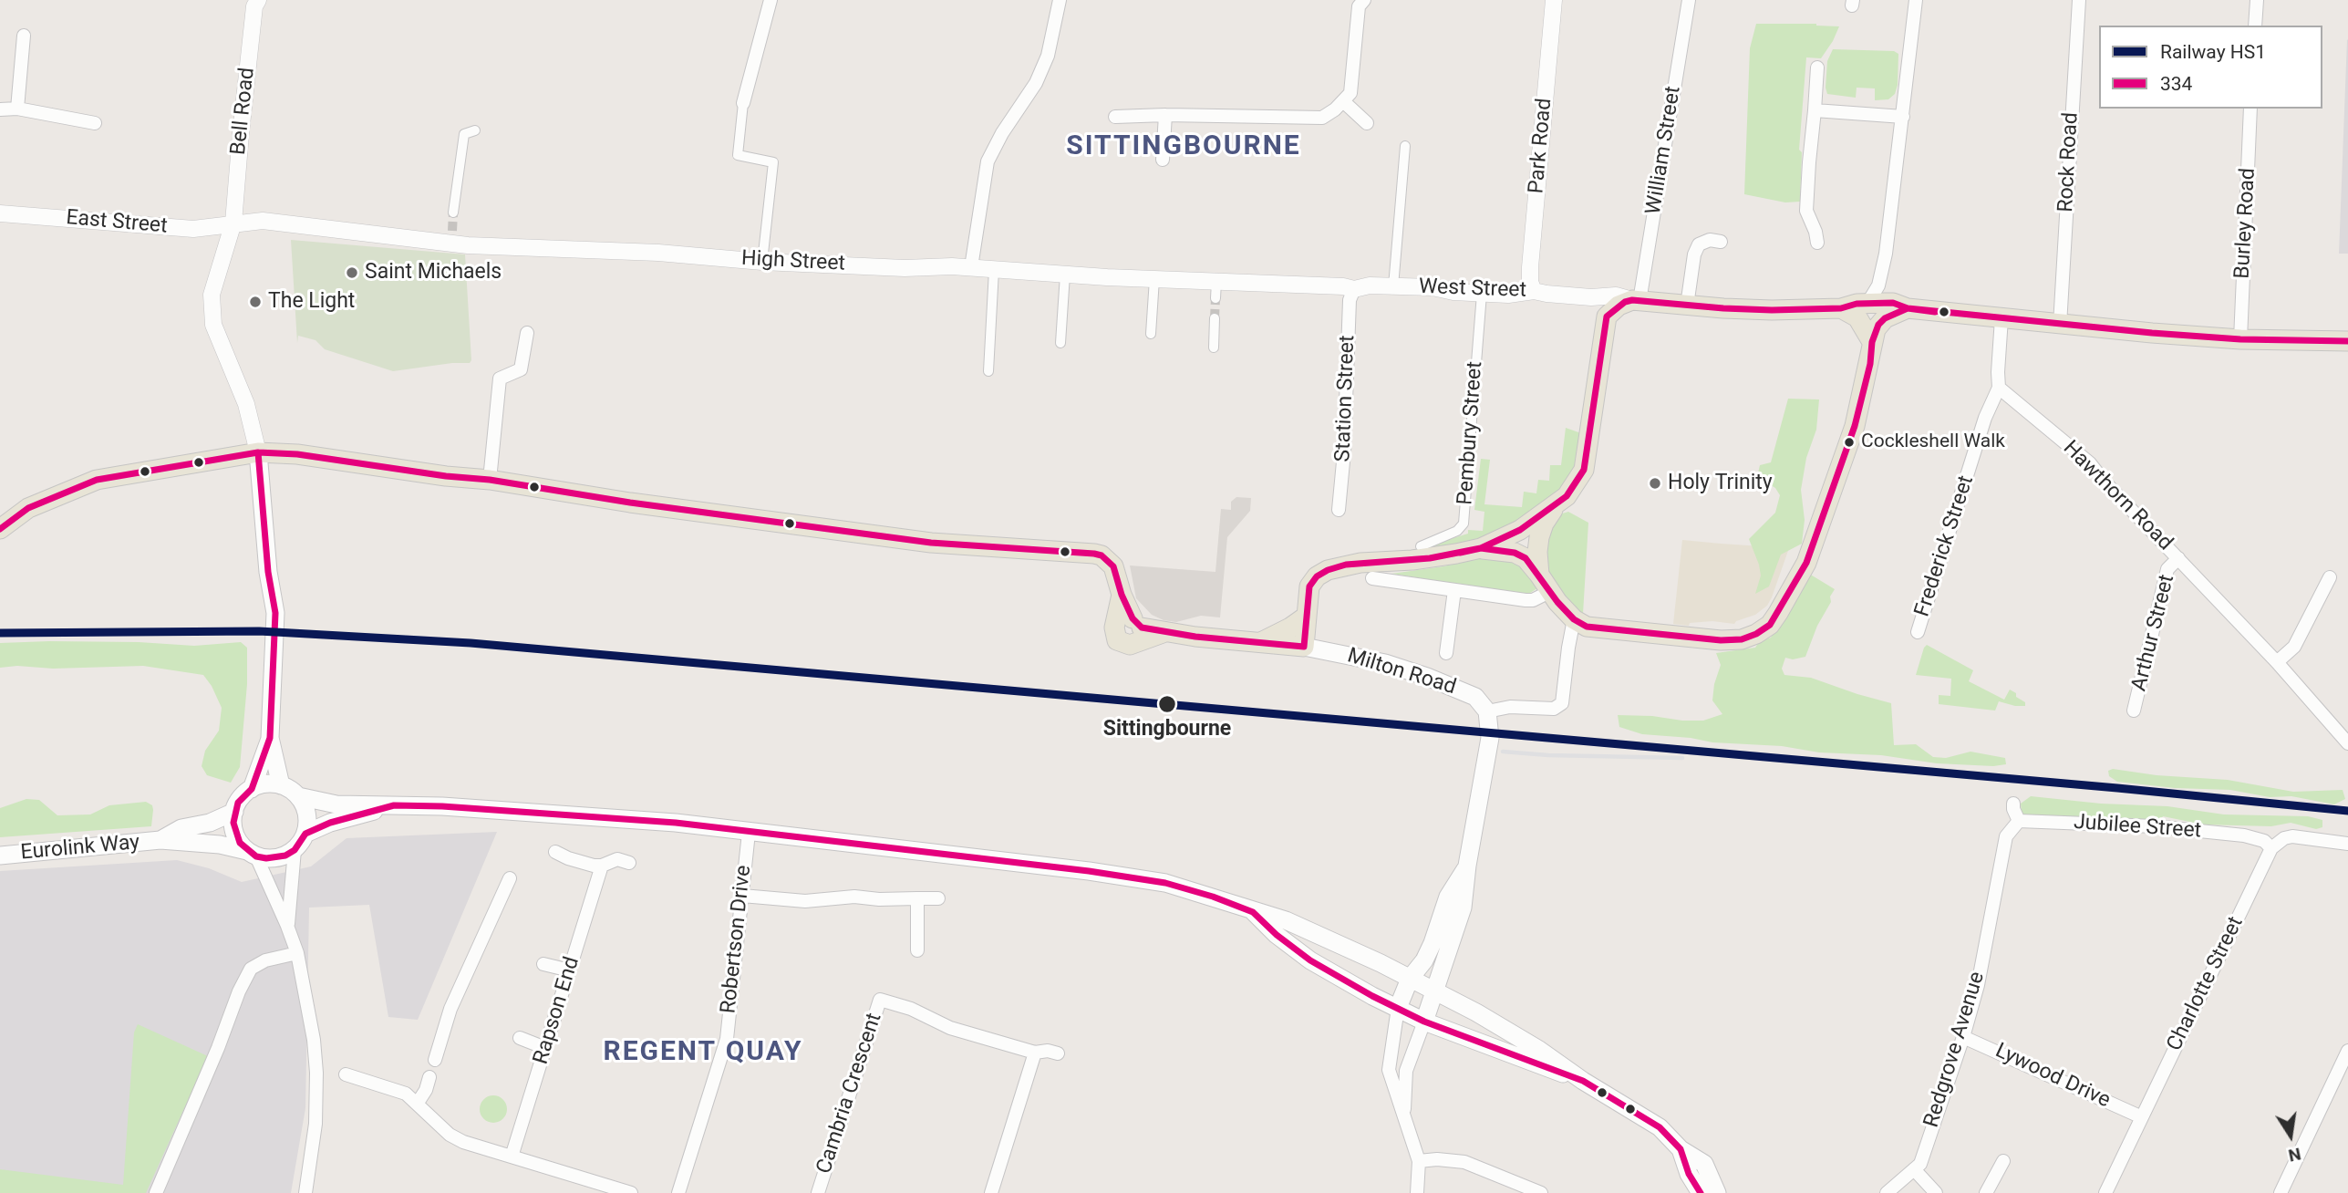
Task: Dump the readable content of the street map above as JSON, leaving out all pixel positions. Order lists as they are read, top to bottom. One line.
{"streets":{"main road":["West Street","Milton Road","Eurolink Way"],"street":["Bell Road","Park Road","William Street","Rock Road","East Street","Burley Road","High Street","Station Street","Pembury Street","Hawthorn Road","Frederick Street","Arthur Street","Jubilee Street","Robertson Drive","Charlotte Street","Rapson End","Redgrove Avenue","Lywood Drive","Cambria Crescent"]},"crossings":[["Bell Road","East Street"],["Bell Road","High Street"],["Park Road","West Street"],["William Street","West Street"],["Rock Road","West Street"],["East Street","High Street"],["Burley Road","West Street"],["High Street","West Street"],["High Street","Station Street"],["West Street","Station Street"],["West Street","Pembury Street"],["Hawthorn Road","Frederick Street"],["Hawthorn Road","Arthur Street"],["Jubilee Street","Charlotte Street"],["Jubilee Street","Redgrove Avenue"],["Charlotte Street","Lywood Drive"],["Redgrove Avenue","Lywood Drive"]],"districts":["SITTINGBOURNE","REGENT QUAY"],"places":["Saint Michaels","The Light","Cockleshell Walk","Holy Trinity","Sittingbourne"],"lines":["transit line 334","rail line HS1"],"legend":["Railway HS1","334"],"north":"bottom"}
